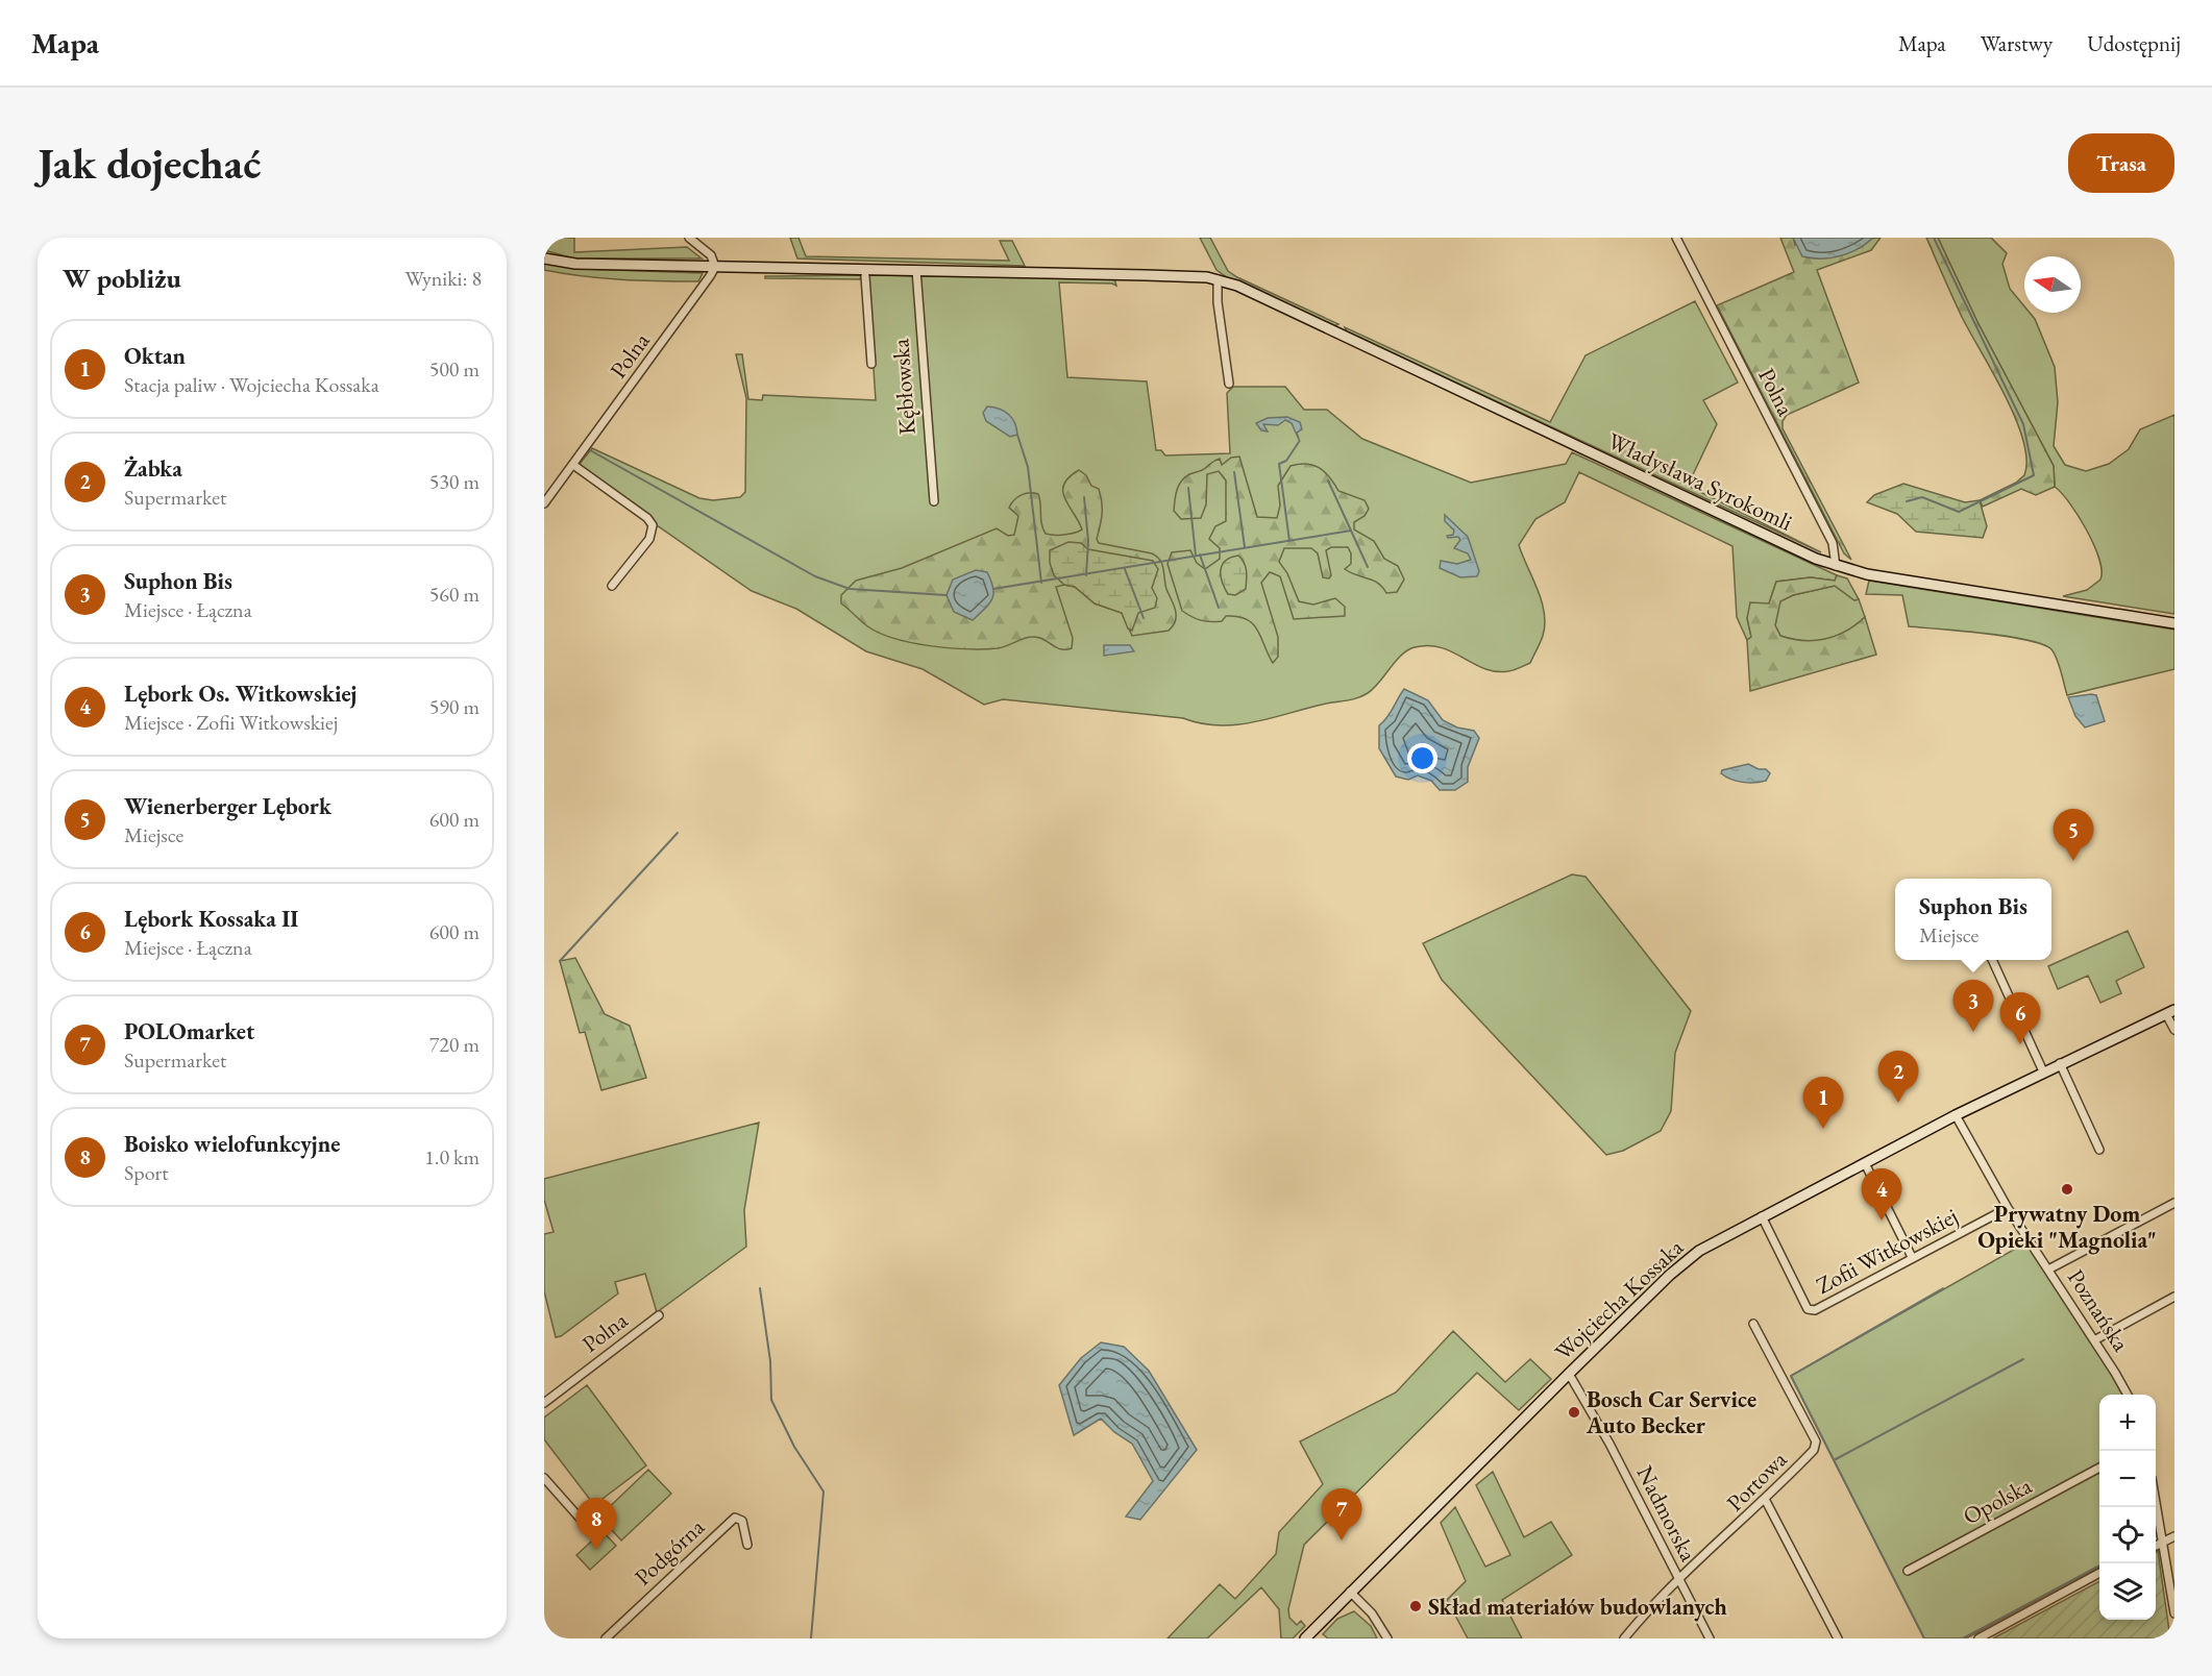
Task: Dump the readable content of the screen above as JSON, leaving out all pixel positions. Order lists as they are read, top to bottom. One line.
{"streets":{"street":["Polna","Kębłowska","Władysława Syrokomli","Zofii Witkowskiej","Wojciecha Kossaka","Poznańska","Portowa","Opolska","Nadmorska","Podgórna"]},"crossings":[["Polna","Władysława Syrokomli"],["Zofii Witkowskiej","Wojciecha Kossaka"],["Zofii Witkowskiej","Poznańska"],["Wojciecha Kossaka","Poznańska"],["Wojciecha Kossaka","Nadmorska"],["Portowa","Nadmorska"]],"places":["Prywatny Dom Opieki \"Magnolia\"","Bosch Car Service Auto Becker","Skład materiałów budowlanych"],"north":"left","page":{"header":"Mapa","nav":["Mapa","Warstwy","Udostępnij"],"buttons":"Trasa","title":"Jak dojechać","heading":["W pobliżu","Wyniki: 8"],"list":[{"mark":"1","name":"Oktan","note":"Stacja paliw · Wojciecha Kossaka","value":"500 m"},{"mark":"2","name":"Żabka","note":"Supermarket","value":"530 m"},{"mark":"3","name":"Suphon Bis","note":"Miejsce · Łączna","value":"560 m"},{"mark":"4","name":"Lębork Os. Witkowskiej","note":"Miejsce · Zofii Witkowskiej","value":"590 m"},{"mark":"5","name":"Wienerberger Lębork","note":"Miejsce","value":"600 m"},{"mark":"6","name":"Lębork Kossaka II","note":"Miejsce · Łączna","value":"600 m"},{"mark":"7","name":"POLOmarket","note":"Supermarket","value":"720 m"},{"mark":"8","name":"Boisko wielofunkcyjne","note":"Sport","value":"1.0 km"}],"pins":["5","3","6","2","1","4","7","8"],"popup":["Suphon Bis","Miejsce"],"map_buttons":["+","−"]}}
